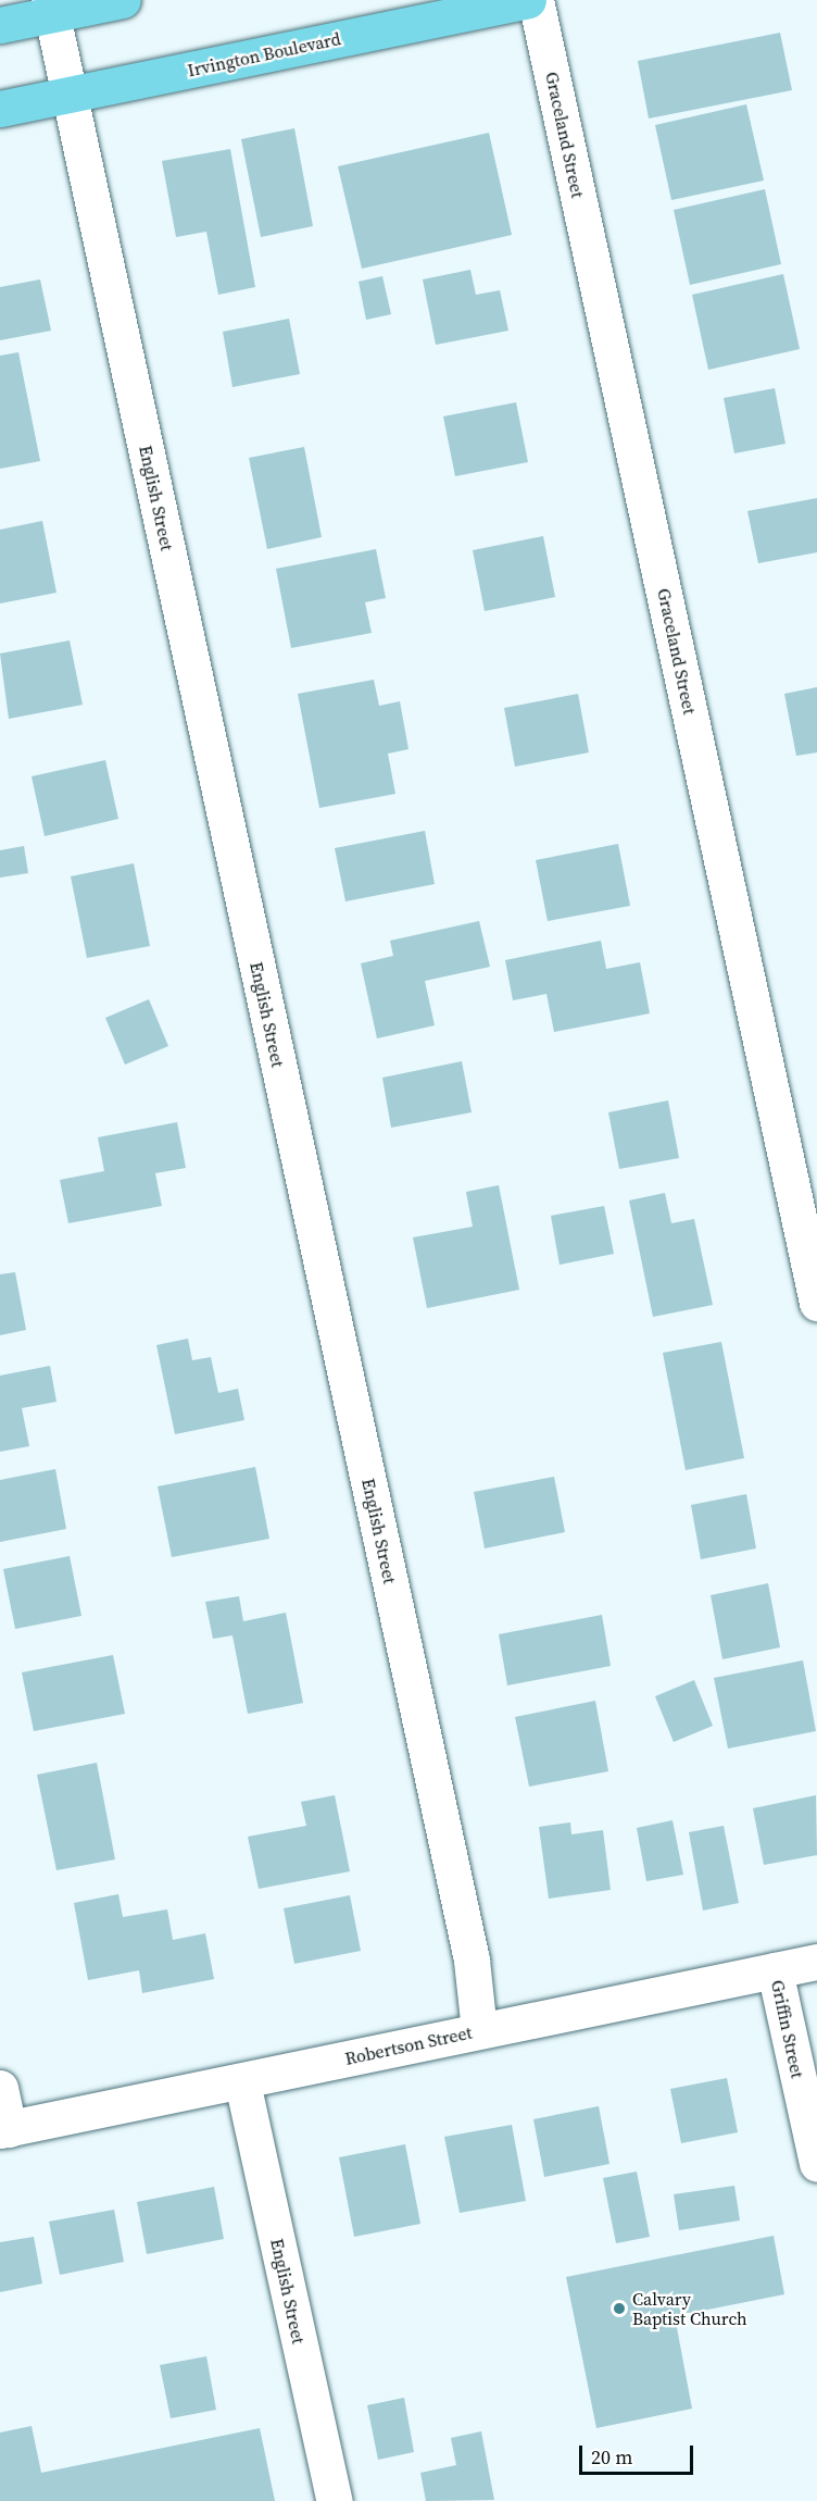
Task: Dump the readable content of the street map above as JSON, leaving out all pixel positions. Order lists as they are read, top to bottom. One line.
{"streets":{"main road":["Irvington Boulevard"],"street":["Graceland Street","English Street","Griffin Street","Robertson Street"]},"crossings":[["Irvington Boulevard","English Street"],["English Street","Robertson Street"],["Griffin Street","Robertson Street"]],"places":["Calvary Baptist Church"],"scale_bar":"20 m"}
